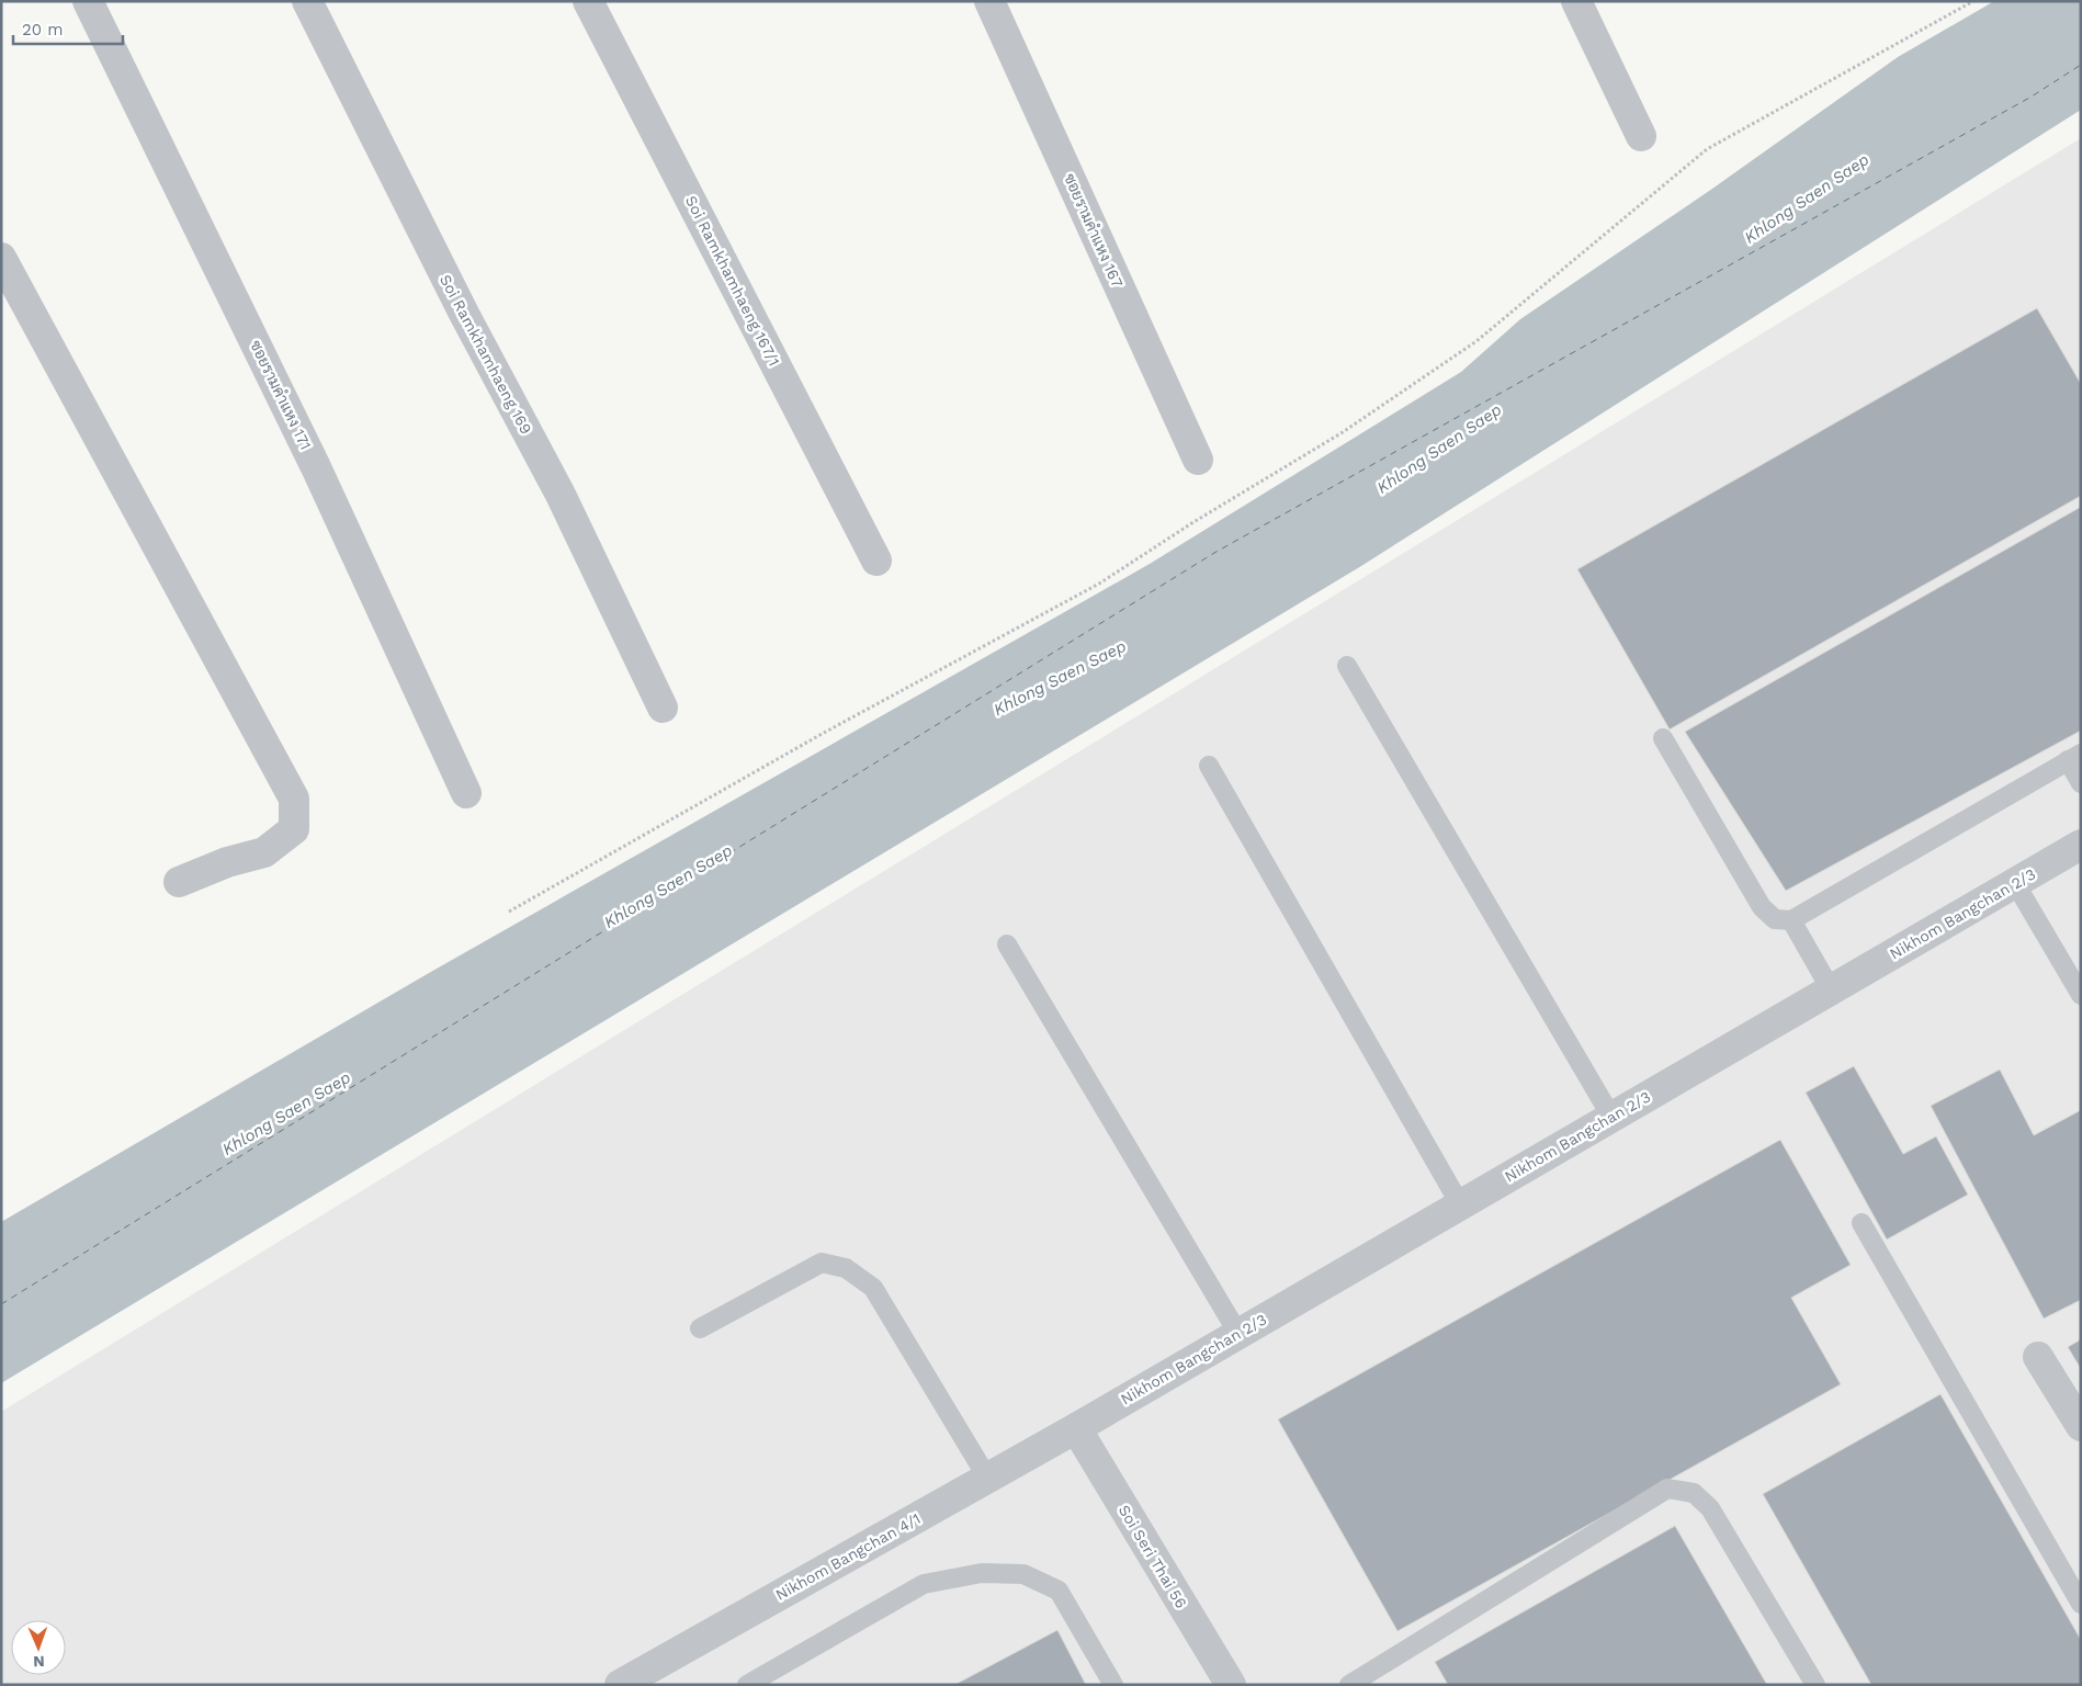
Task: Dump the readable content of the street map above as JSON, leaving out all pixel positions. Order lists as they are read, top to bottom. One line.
{"streets":{"street":["ซอยรามคำแหง 167","Soi Ramkhamhaeng 167/1","Soi Ramkhamhaeng 169","ซอยรามคำแหง 171","Nikhom Bangchan 2/3","Nikhom Bangchan 4/1","Soi Seri Thai 56"]},"crossings":[["Nikhom Bangchan 2/3","Nikhom Bangchan 4/1"],["Nikhom Bangchan 2/3","Soi Seri Thai 56"],["Nikhom Bangchan 4/1","Soi Seri Thai 56"]],"water":["Khlong Saen Saep"],"scale_bar":"20 m","north":"bottom"}
